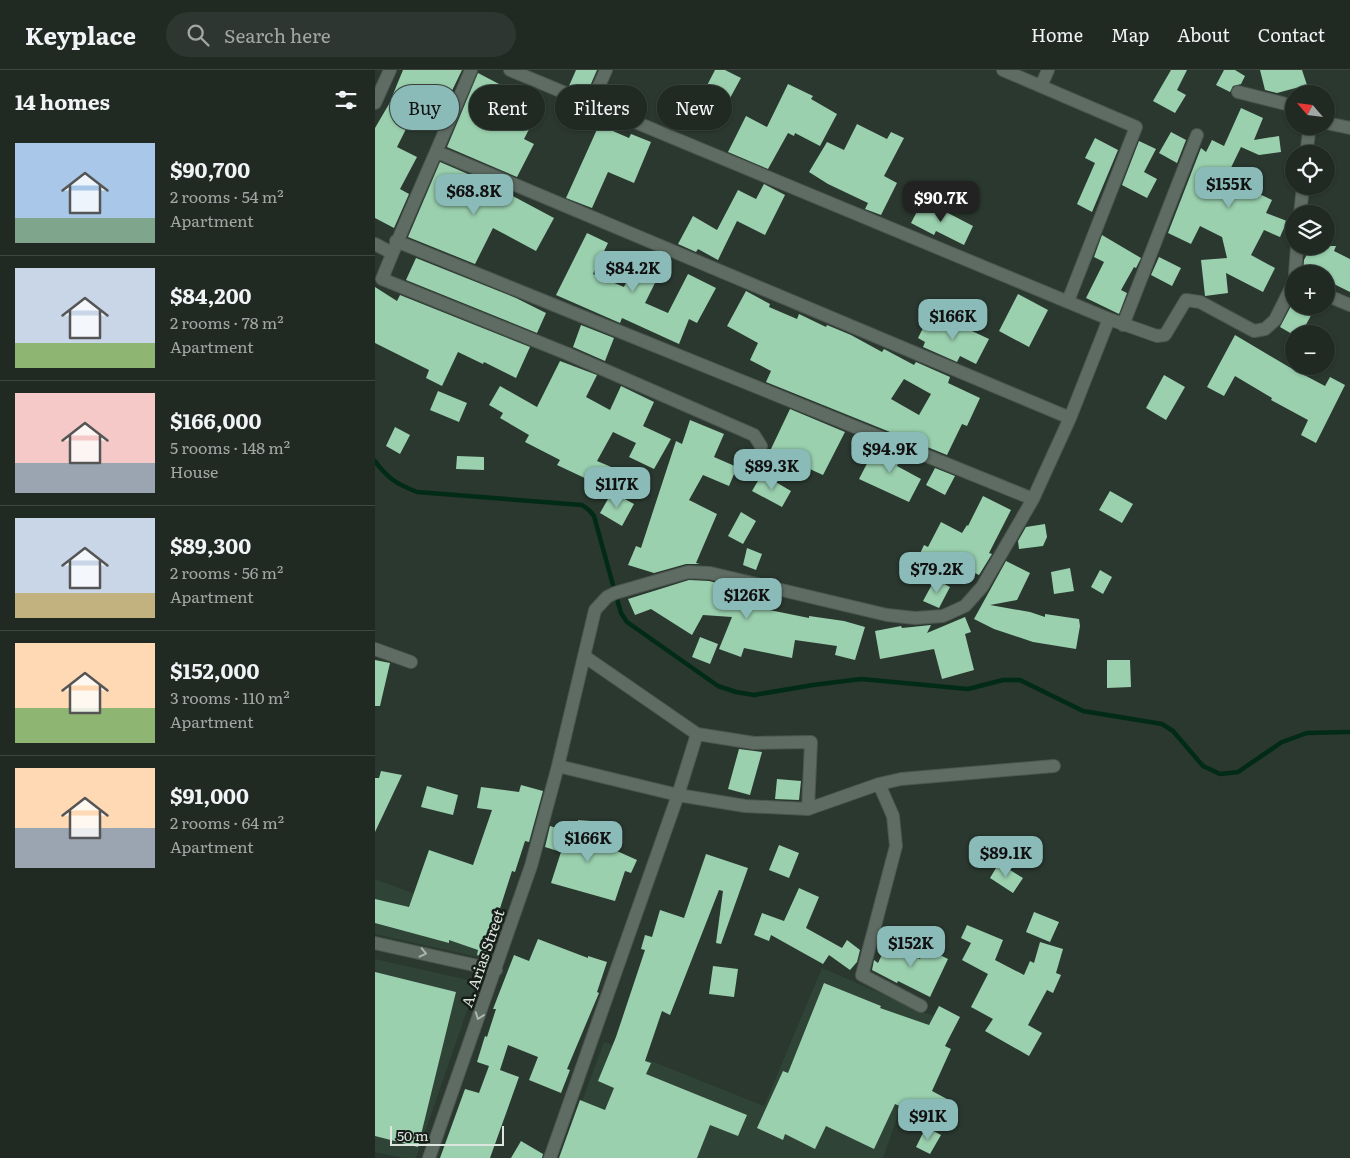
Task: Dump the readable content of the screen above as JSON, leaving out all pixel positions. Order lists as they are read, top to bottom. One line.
{"streets":{"street":["A. Arias Street"]},"scale_bar":"50 m","north":"top left","page":{"header":"Keyplace","search":"Search here","nav":["Home","Map","About","Contact"],"heading":"14 homes","map_buttons":["+","−"],"chip":["Buy","Rent","Filters","New"],"list":[{"name":"$90,700","note":"2 rooms · 54 m² · Apartment"},{"name":"$84,200","note":"2 rooms · 78 m² · Apartment"},{"name":"$166,000","note":"5 rooms · 148 m² · House"},{"name":"$89,300","note":"2 rooms · 56 m² · Apartment"},{"name":"$152,000","note":"3 rooms · 110 m² · Apartment"},{"name":"$91,000","note":"2 rooms · 64 m² · Apartment"}],"price":["$155K","$68.8K","$90.7K","$84.2K","$166K","$94.9K","$89.3K","$117K","$79.2K","$126K","$166K","$89.1K","$152K","$91K"],"scale":"50 m"}}
